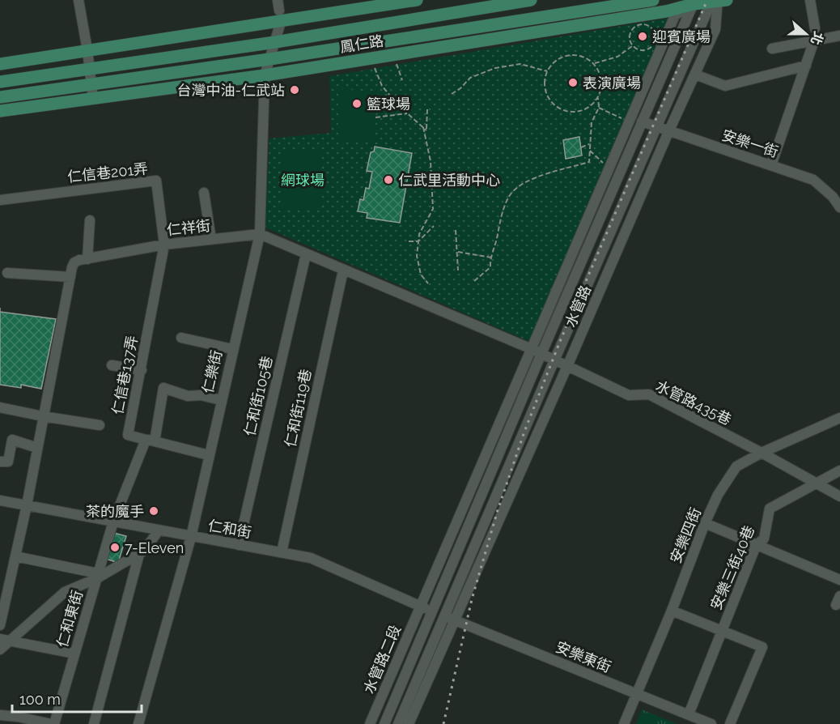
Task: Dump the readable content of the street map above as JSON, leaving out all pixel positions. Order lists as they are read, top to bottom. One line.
{"streets":{"main road":["鳳仁路"],"street":["安樂一街","仁信巷201弄","仁祥街","水管路","仁樂街","仁信巷137弄","仁和街105巷","水管路435巷","仁和街119巷","仁和街","安樂四街","安樂三街40巷","仁和東街","安樂東街","水管路二段"]},"crossings":[["鳳仁路","水管路"],["鳳仁路","仁樂街"],["安樂一街","水管路"],["仁信巷201弄","仁祥街"],["仁信巷201弄","仁信巷137弄"],["仁祥街","仁樂街"],["仁祥街","仁信巷137弄"],["水管路","水管路435巷"],["水管路","仁和街"],["水管路","安樂東街"],["水管路","水管路二段"],["仁樂街","仁和街"],["仁和街105巷","仁和街"],["水管路435巷","安樂四街"],["水管路435巷","安樂三街40巷"],["仁和街119巷","仁和街"],["仁和街","仁和東街"],["仁和街","安樂東街"],["仁和街","水管路二段"],["安樂四街","安樂東街"],["安樂三街40巷","安樂東街"]],"parks":["網球場"],"places":["迎賓廣場","表演廣場","台灣中油-仁武站","籃球場","仁武里活動中心","茶的魔手","7-Eleven"],"scale_bar":"100 m","north":"right"}
